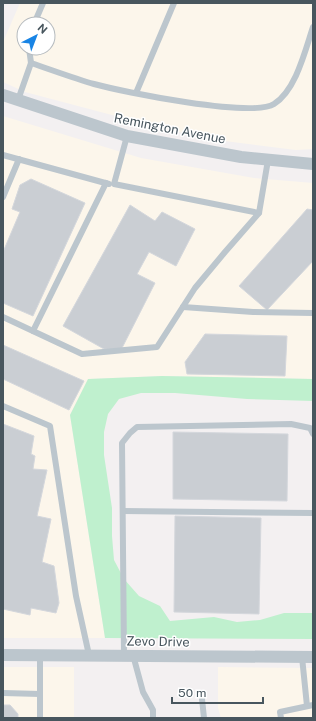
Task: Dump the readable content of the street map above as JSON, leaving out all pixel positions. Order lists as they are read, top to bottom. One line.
{"streets":{"street":["Remington Avenue","Zevo Drive"]},"scale_bar":"50 m","north":"top right"}
